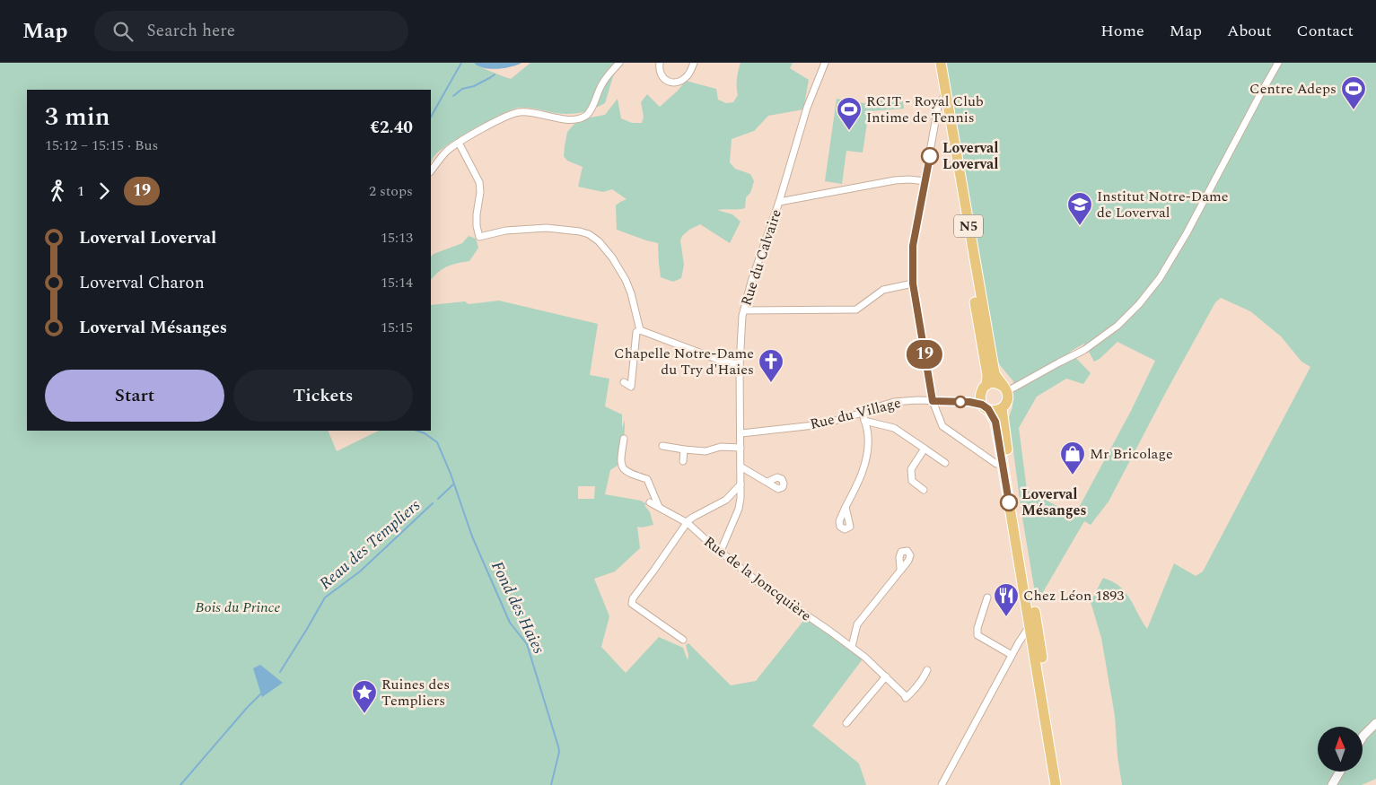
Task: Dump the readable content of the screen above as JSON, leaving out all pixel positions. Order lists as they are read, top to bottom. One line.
{"streets":{"main road":["N5"],"street":["Rue du Calvaire","Rue du Village","Rue de la Joncquière"]},"crossings":[["N5","Rue du Village"],["Rue du Calvaire","Rue du Village"],["Rue du Calvaire","Rue de la Joncquière"]],"water":["Reau des Templiers","Fond des Haies"],"parks":["Bois du Prince"],"places":{"sports":["Centre Adeps","RCIT - Royal Club Intime de Tennis"],"other":["Loverval Loverval","Loverval Mésanges"],"school or university":["Institut Notre-Dame de Loverval"],"church":["Chapelle Notre-Dame du Try d'Haies"],"shop":["Mr Bricolage"],"restaurant":["Chez Léon 1893"],"place":["Ruines des Templiers"]},"lines":["bus line 19"],"north":"top","page":{"header":"Map","search":"Search here","nav":["Home","Map","About","Contact"],"on_map":"19","heading":["3 min","15:12 – 15:15 · Bus","€2.40"],"legs":["1","19","2 stops"],"list":[{"name":"Loverval Loverval","value":"15:13"},{"name":"Loverval Charon","value":"15:14"},{"name":"Loverval Mésanges","value":"15:15"}],"buttons":["Start","Tickets"]}}
